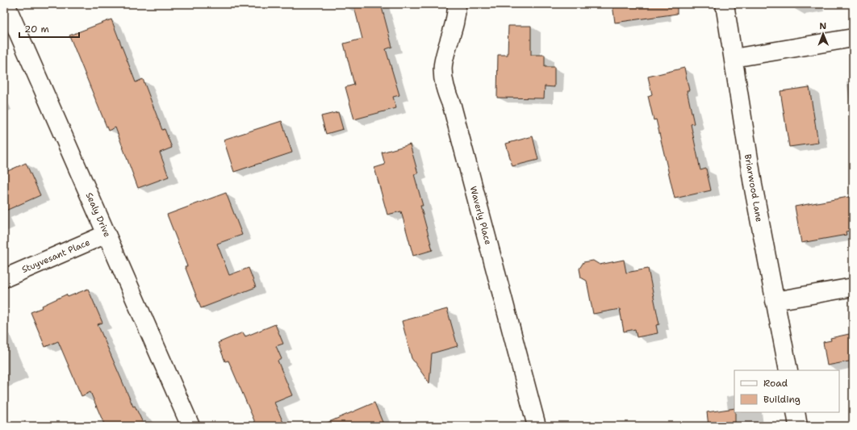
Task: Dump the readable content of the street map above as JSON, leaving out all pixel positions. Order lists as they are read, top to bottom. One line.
{"streets":{"street":["Briarwood Lane","Sealy Drive","Waverly Place","Stuyvesant Place"]},"crossings":[["Sealy Drive","Stuyvesant Place"]],"legend":["Road","Building"],"scale_bar":"20 m","north":"top"}
